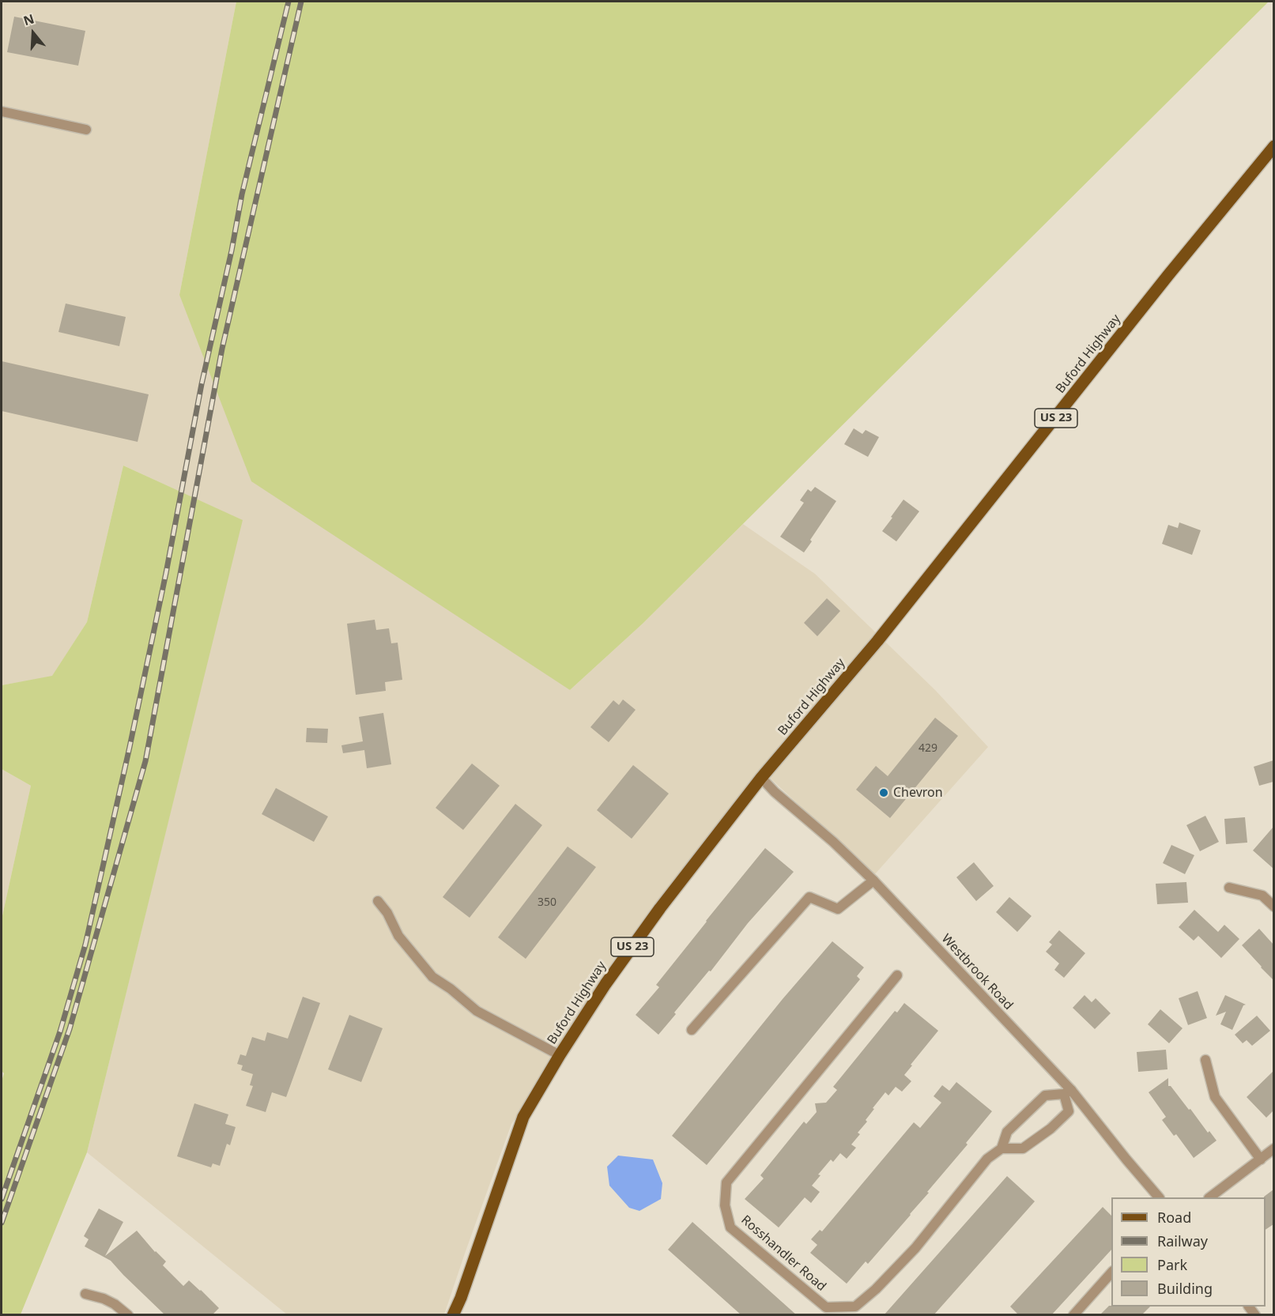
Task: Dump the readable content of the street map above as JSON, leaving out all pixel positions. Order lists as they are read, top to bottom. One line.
{"streets":{"main road":["Buford Highway","US 23"],"street":["Westbrook Road","Rosshandler Road"]},"crossings":[["Buford Highway","Westbrook Road"],["Westbrook Road","Rosshandler Road"]],"places":["Chevron"],"house_numbers":["429","350"],"legend":["Road","Railway","Park","Building"],"north":"top"}
